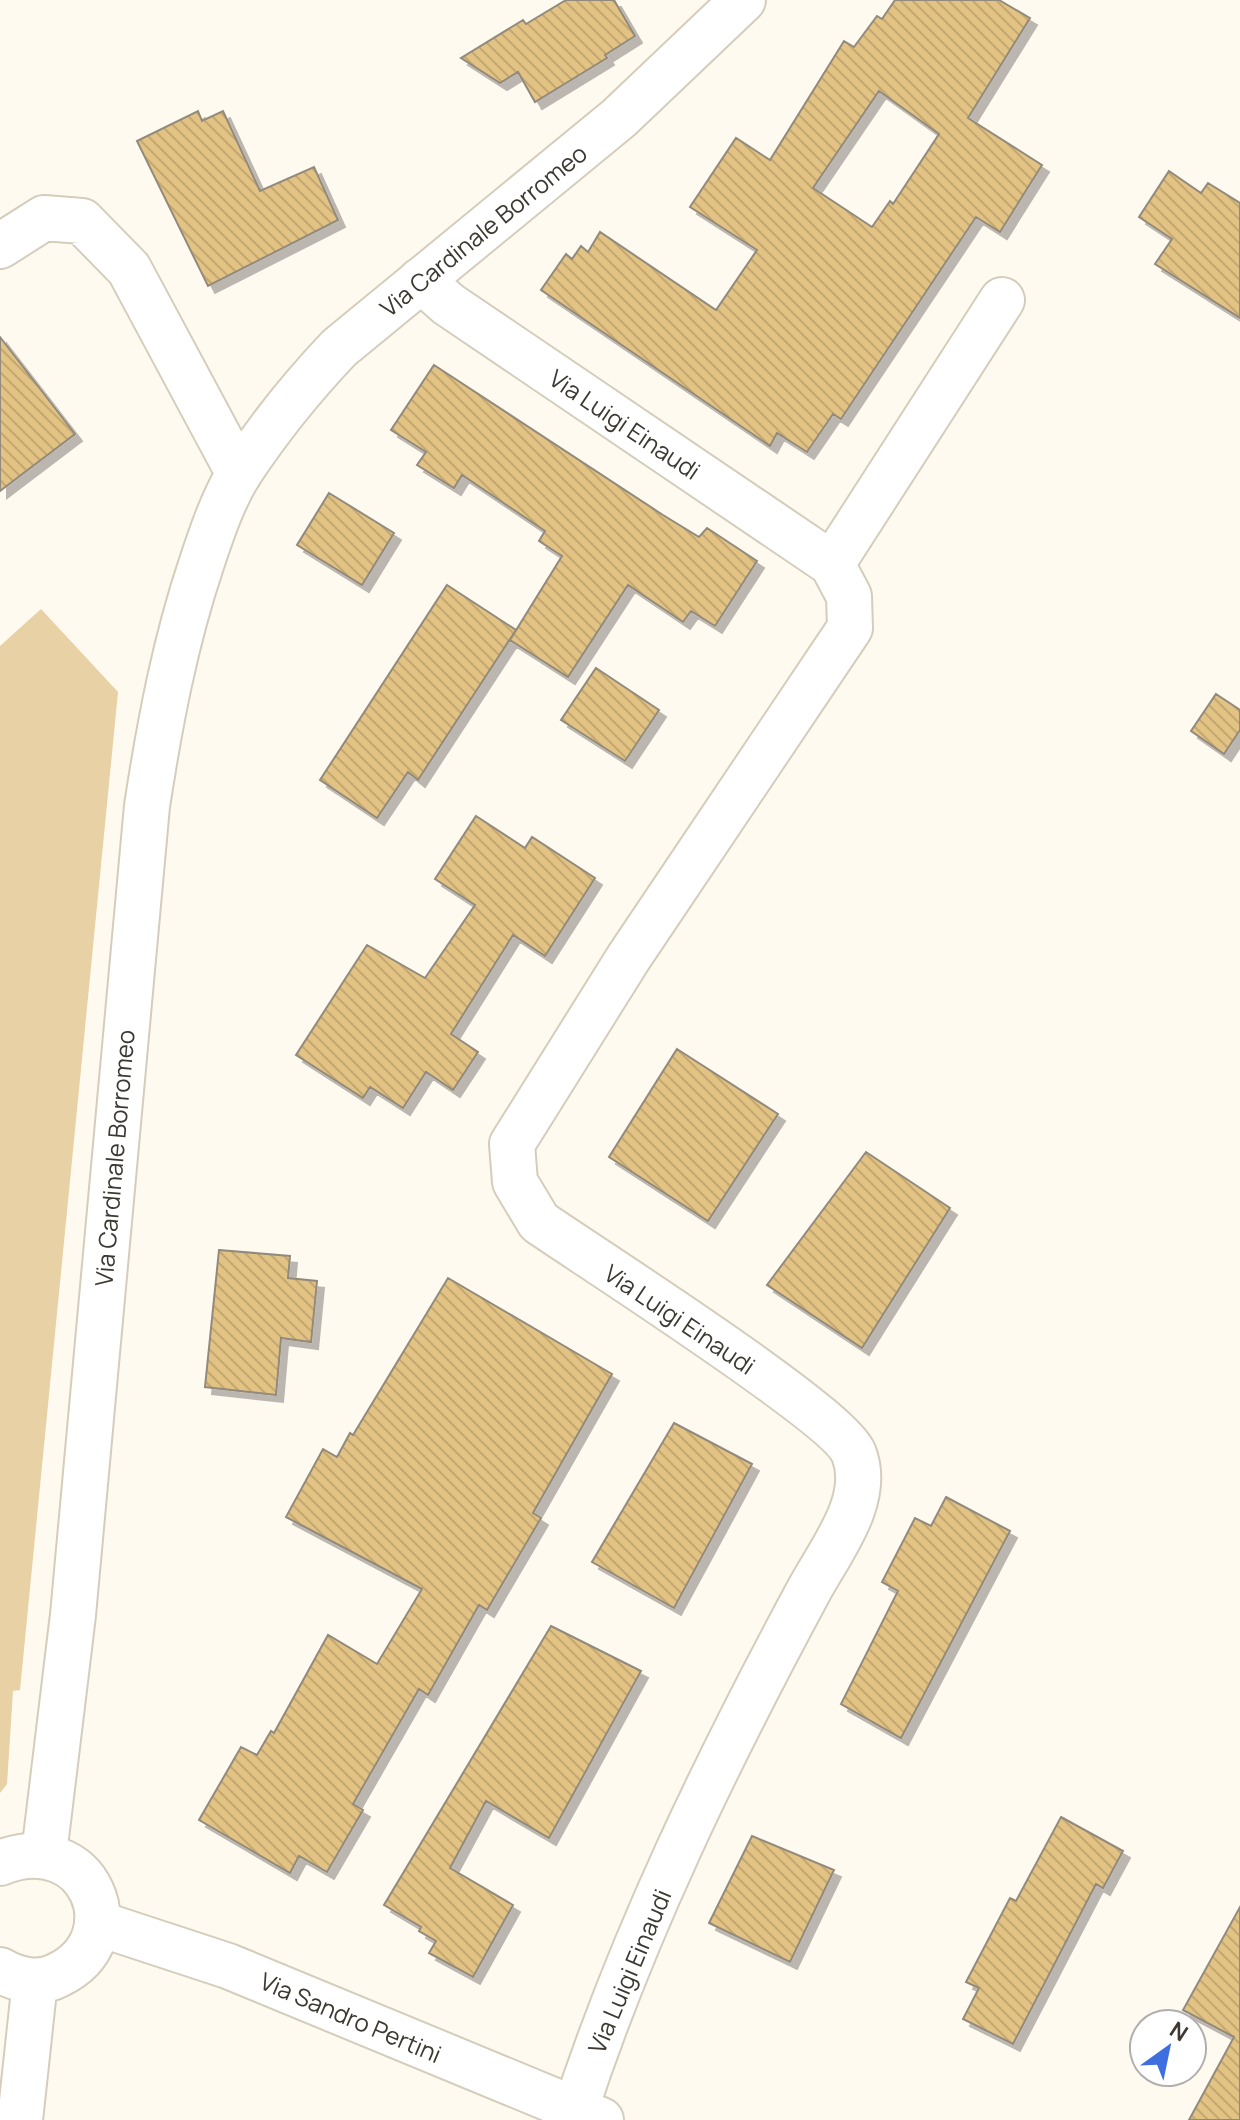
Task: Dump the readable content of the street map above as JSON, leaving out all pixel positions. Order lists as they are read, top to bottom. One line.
{"streets":{"street":["Via Cardinale Borromeo","Via Luigi Einaudi","Via Sandro Pertini"]},"crossings":[["Via Cardinale Borromeo","Via Luigi Einaudi"],["Via Luigi Einaudi","Via Sandro Pertini"]],"north":"top right"}
